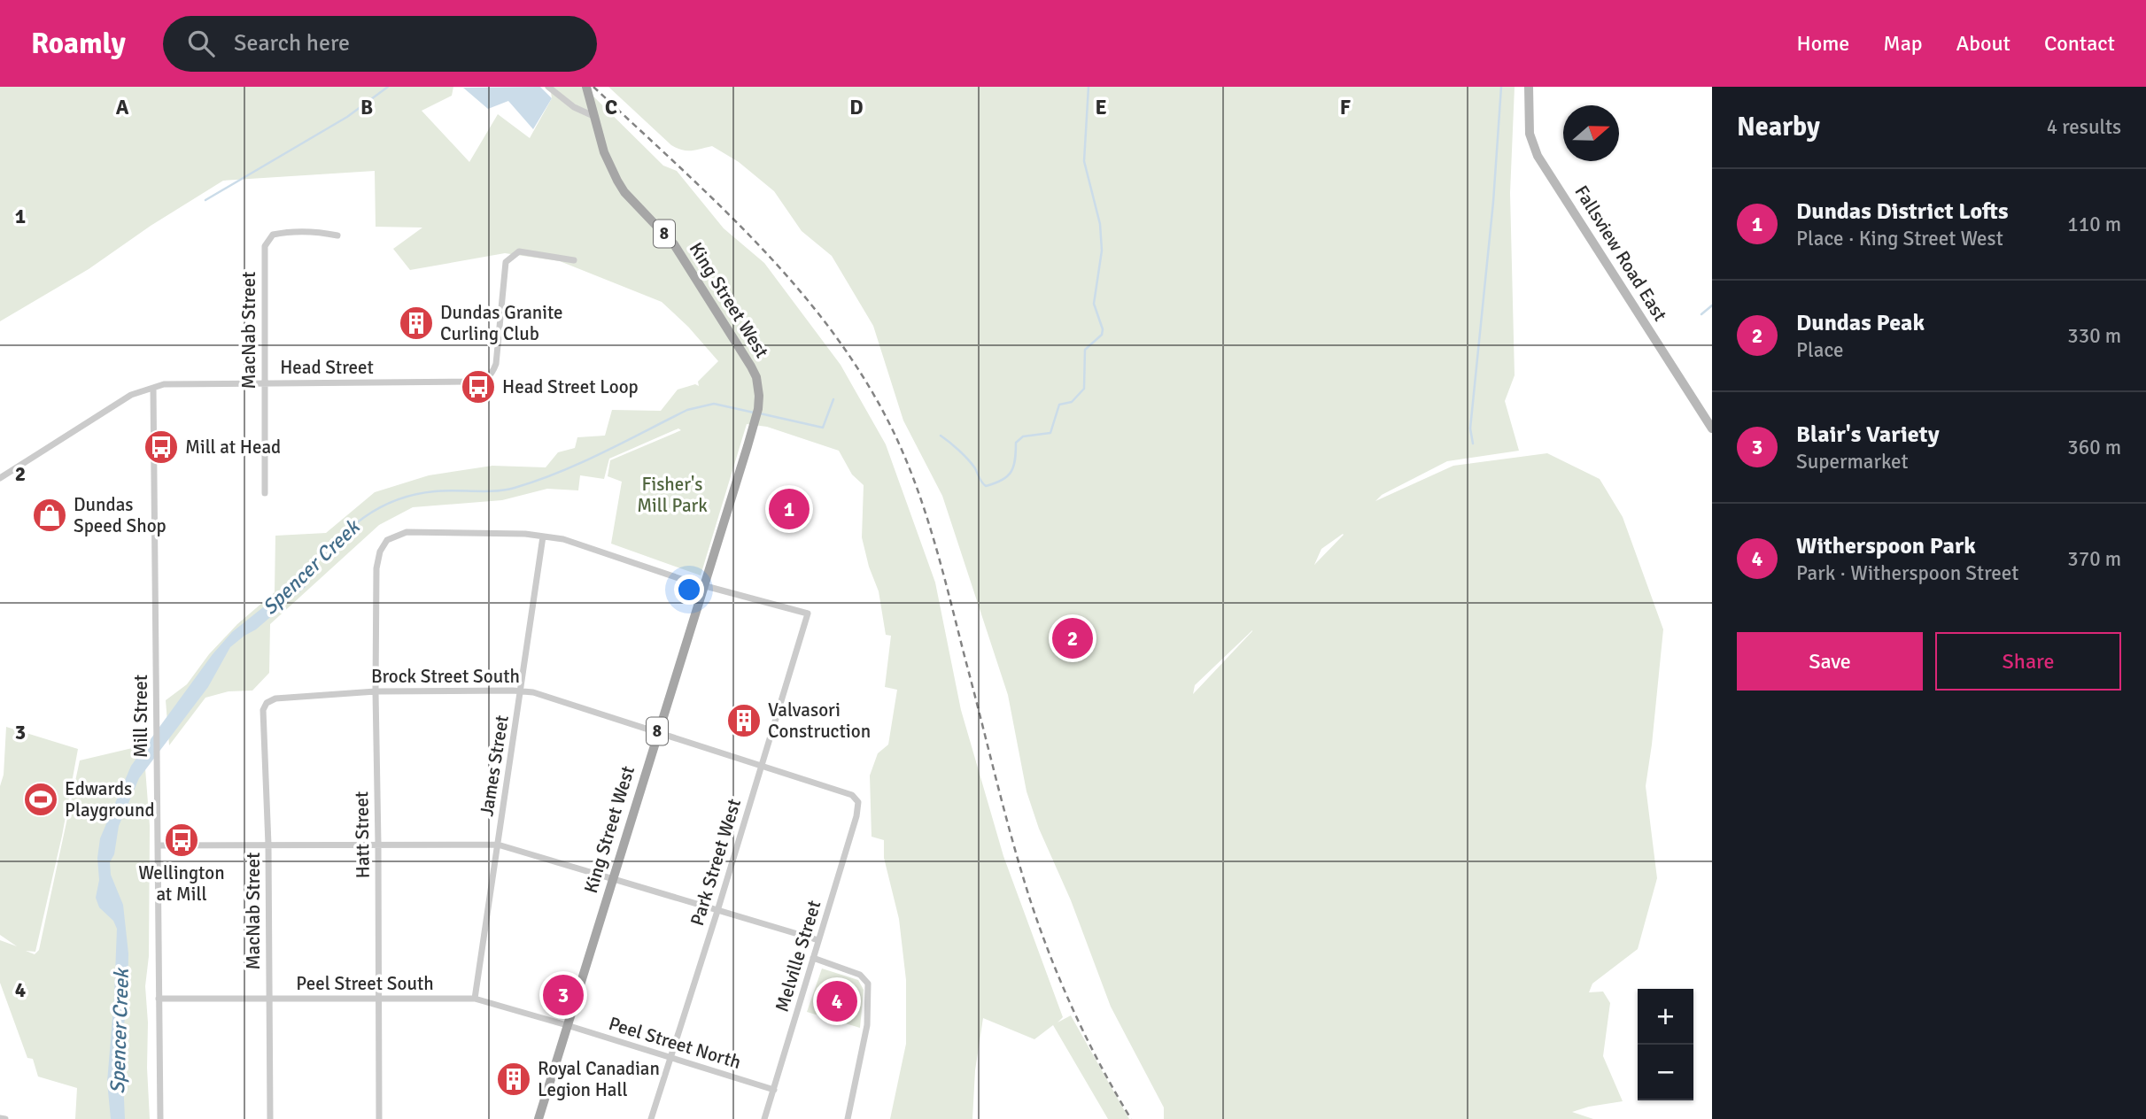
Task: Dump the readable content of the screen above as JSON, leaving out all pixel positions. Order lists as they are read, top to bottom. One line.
{"streets":{"main road":["8","King Street West"],"street":["Fallsview Road East","MacNab Street","Head Street","Brock Street South","Mill Street","James Street","Hatt Street","Park Street West","Melville Street","Peel Street South","Peel Street North"]},"crossings":[["King Street West","Brock Street South"],["King Street West","Park Street West"],["King Street West","Peel Street South"],["King Street West","Peel Street North"],["MacNab Street","Head Street"],["MacNab Street","Brock Street South"],["MacNab Street","Peel Street South"],["Head Street","Mill Street"],["Brock Street South","James Street"],["Brock Street South","Hatt Street"],["Brock Street South","Park Street West"],["Brock Street South","Melville Street"],["Mill Street","Peel Street South"],["James Street","Hatt Street"],["James Street","Peel Street South"],["Hatt Street","Peel Street South"],["Park Street West","Peel Street North"],["Melville Street","Peel Street North"],["Peel Street South","Peel Street North"]],"water":["Spencer Creek"],"parks":["Fisher's Mill Park"],"places":{"building":["Dundas Granite Curling Club","Valvasori Construction","Royal Canadian Legion Hall"],"bus stop":["Head Street Loop","Mill at Head","Wellington at Mill"],"shop":["Dundas Speed Shop"],"sports":["Edwards Playground"]},"north":"right","page":{"header":"Roamly","search":"Search here","nav":["Home","Map","About","Contact"],"heading":["Nearby","4 results"],"list":[{"mark":"1","name":"Dundas District Lofts","note":"Place · King Street West","value":"110 m"},{"mark":"2","name":"Dundas Peak","note":"Place","value":"330 m"},{"mark":"3","name":"Blair's Variety","note":"Supermarket","value":"360 m"},{"mark":"4","name":"Witherspoon Park","note":"Park · Witherspoon Street","value":"370 m"}],"pins":["1","2","3","4"],"buttons":["Save","Share"],"map_buttons":["+","−"]},"grid":{"columns":["A","B","C","D","E","F"],"rows":["1","2","3","4"]}}
